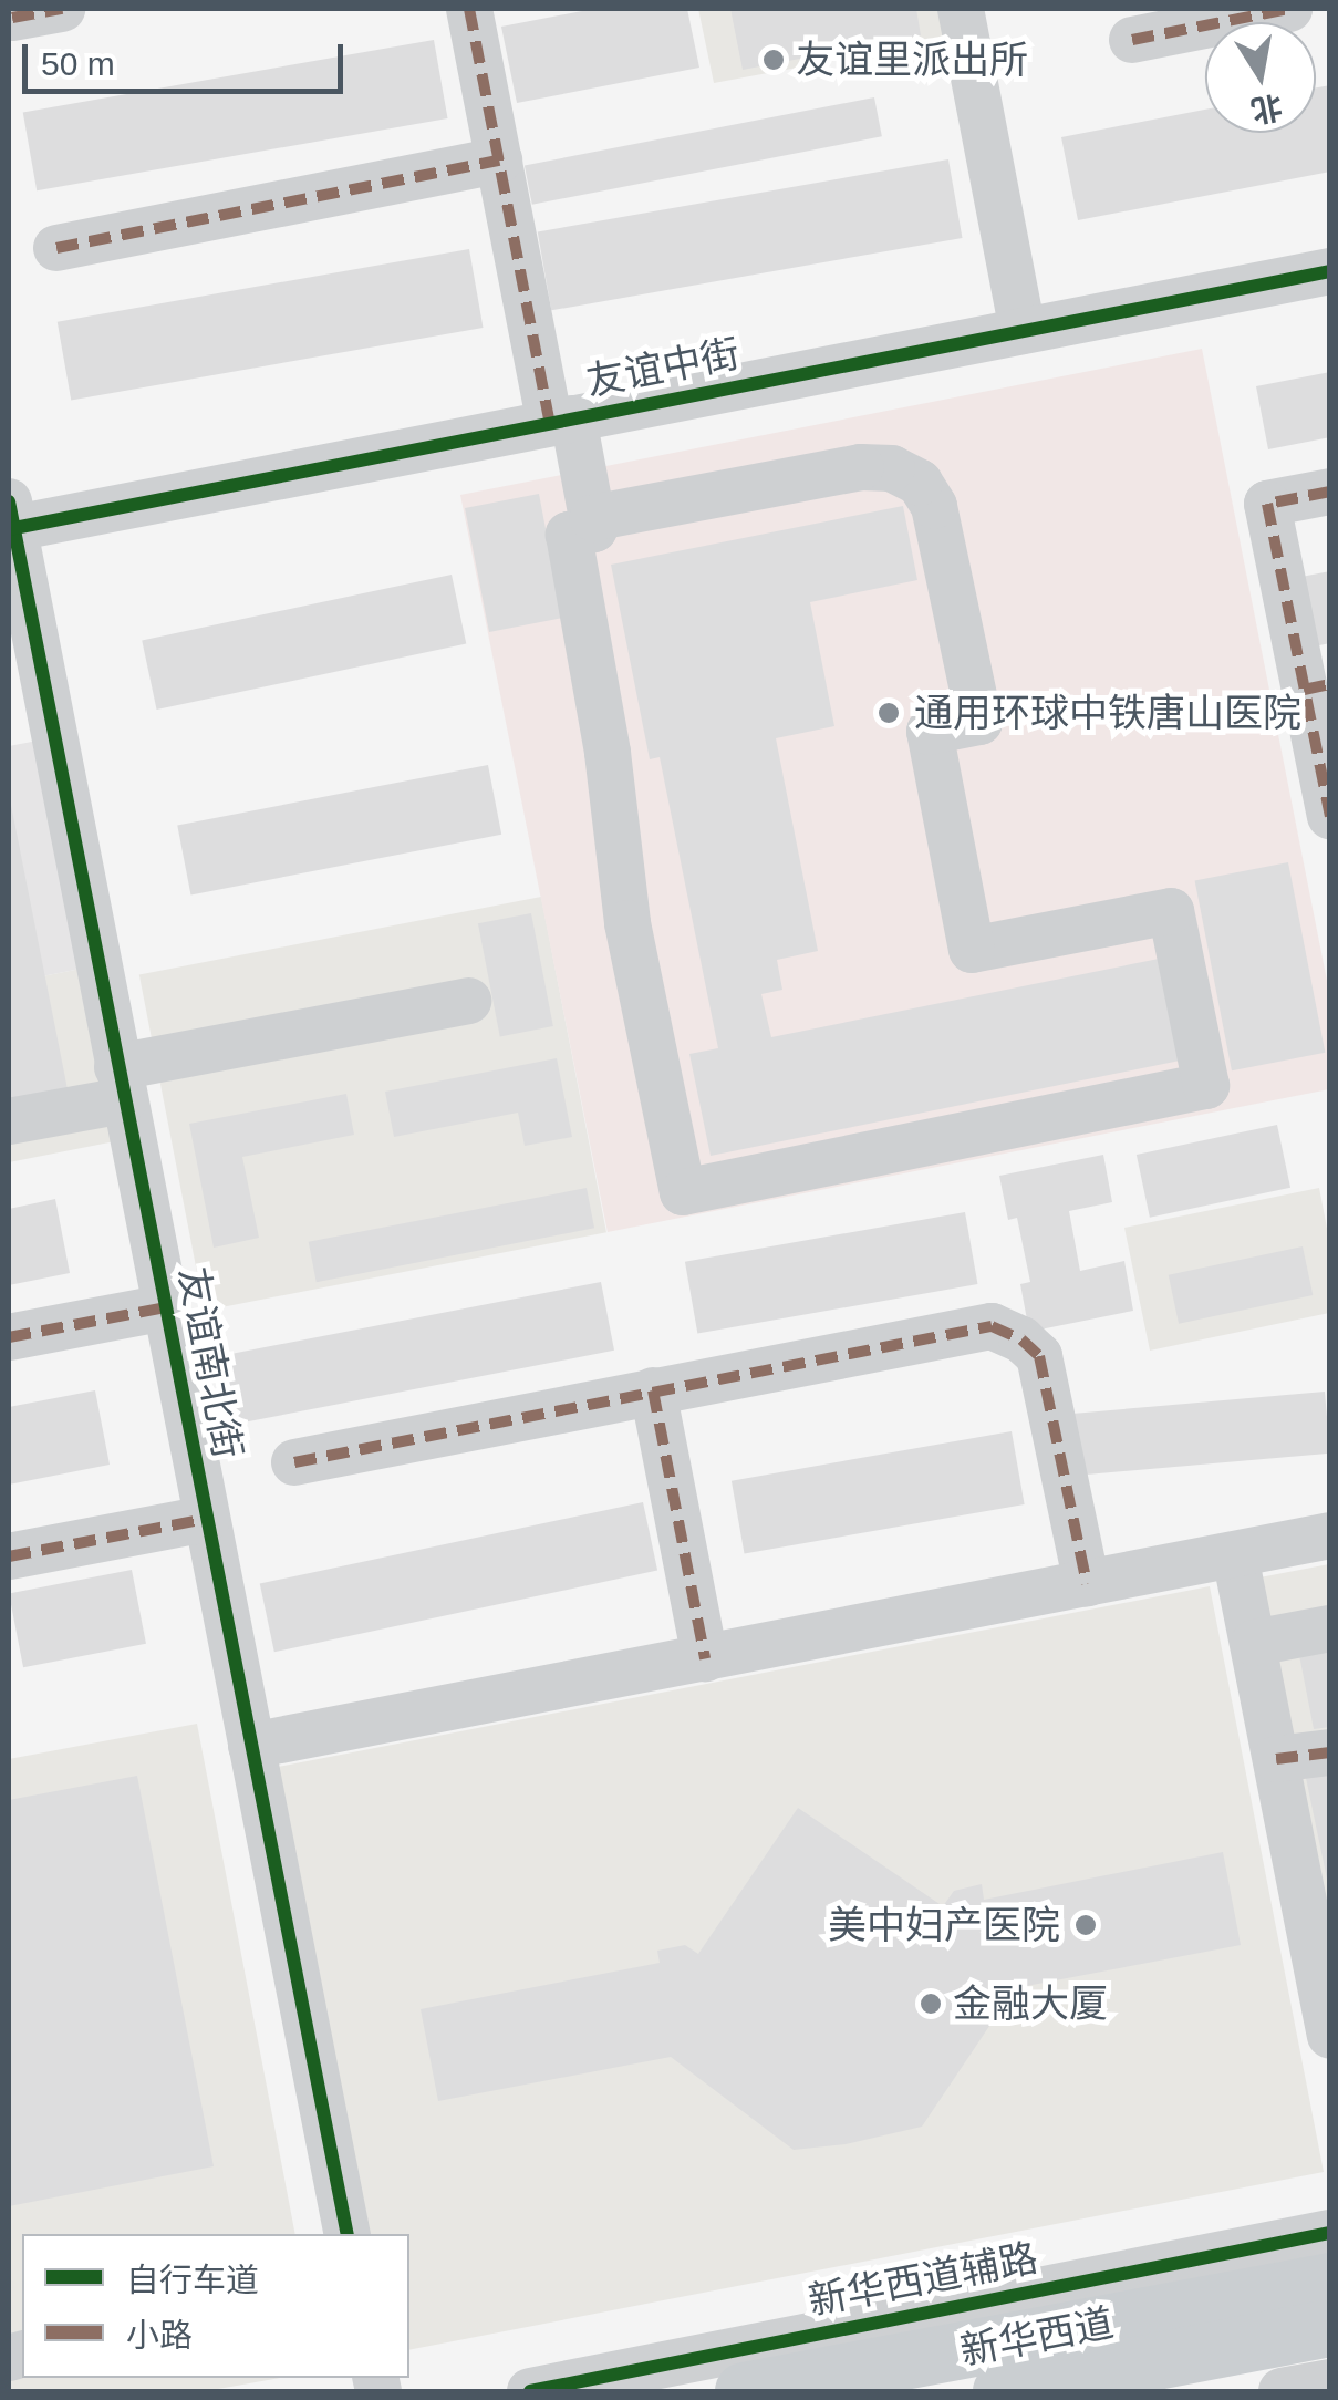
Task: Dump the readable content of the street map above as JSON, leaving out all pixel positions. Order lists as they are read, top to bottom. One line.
{"streets":{"main road":["新华西道"],"street":["友谊中街","友谊南北街","新华西道辅路"]},"crossings":[["友谊中街","友谊南北街"]],"places":["友谊里派出所","通用环球中铁唐山医院","美中妇产医院","金融大厦"],"legend":["自行车道","小路"],"scale_bar":"50 m","north":"bottom"}
